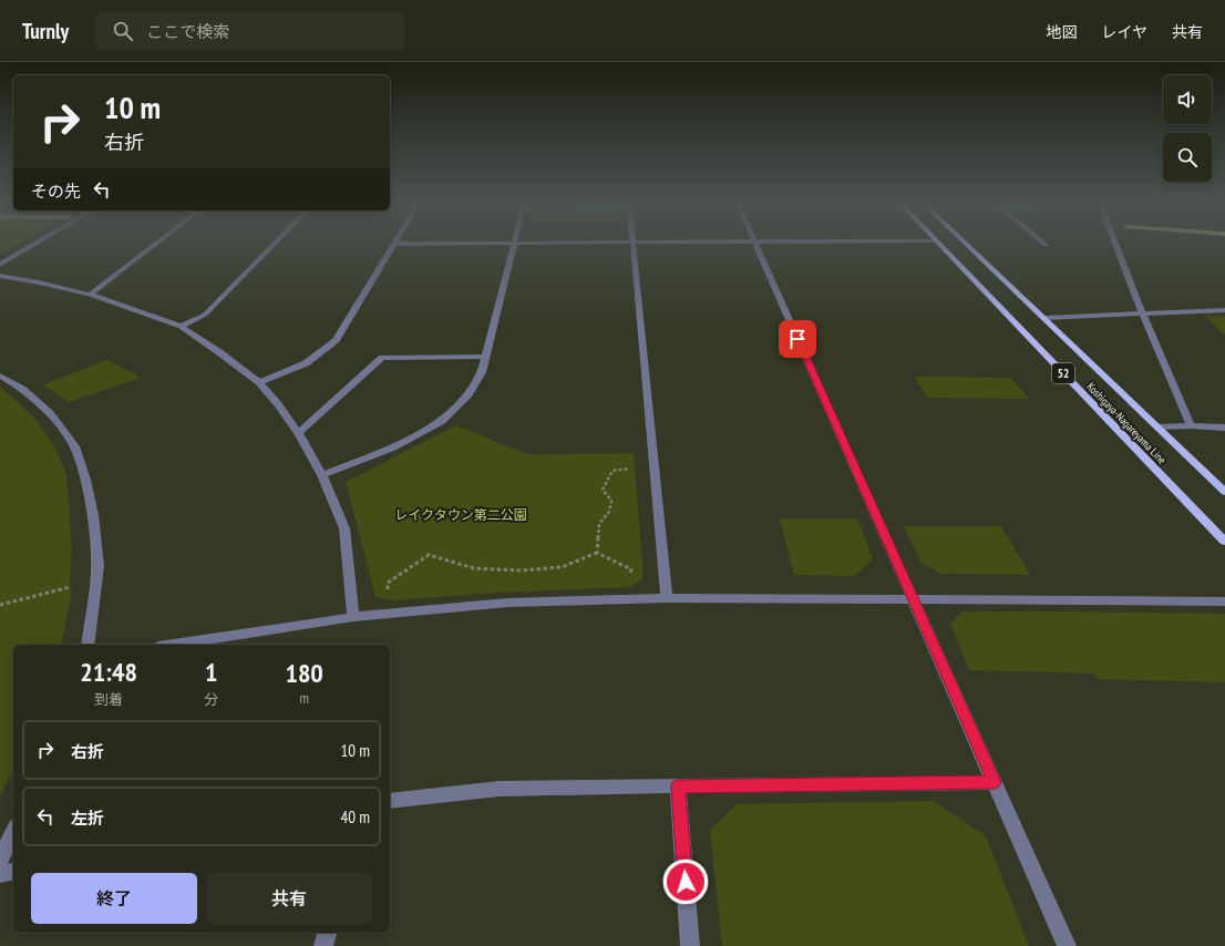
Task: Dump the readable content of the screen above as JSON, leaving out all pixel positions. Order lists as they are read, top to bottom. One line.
{"streets":{"main road":["52","Koshigaya-Nagareyama Line"]},"parks":["レイクタウン第二公園"],"page":{"header":"Turnly","search":"ここで検索","nav":["地図","レイヤ","共有"],"turn":["10 m","右折"],"then":"その先","eta":["21:48","到着","1","分","180","m"],"list":[{"name":"右折","value":"10 m"},{"name":"左折","value":"40 m"}],"buttons":["終了","共有"]}}
